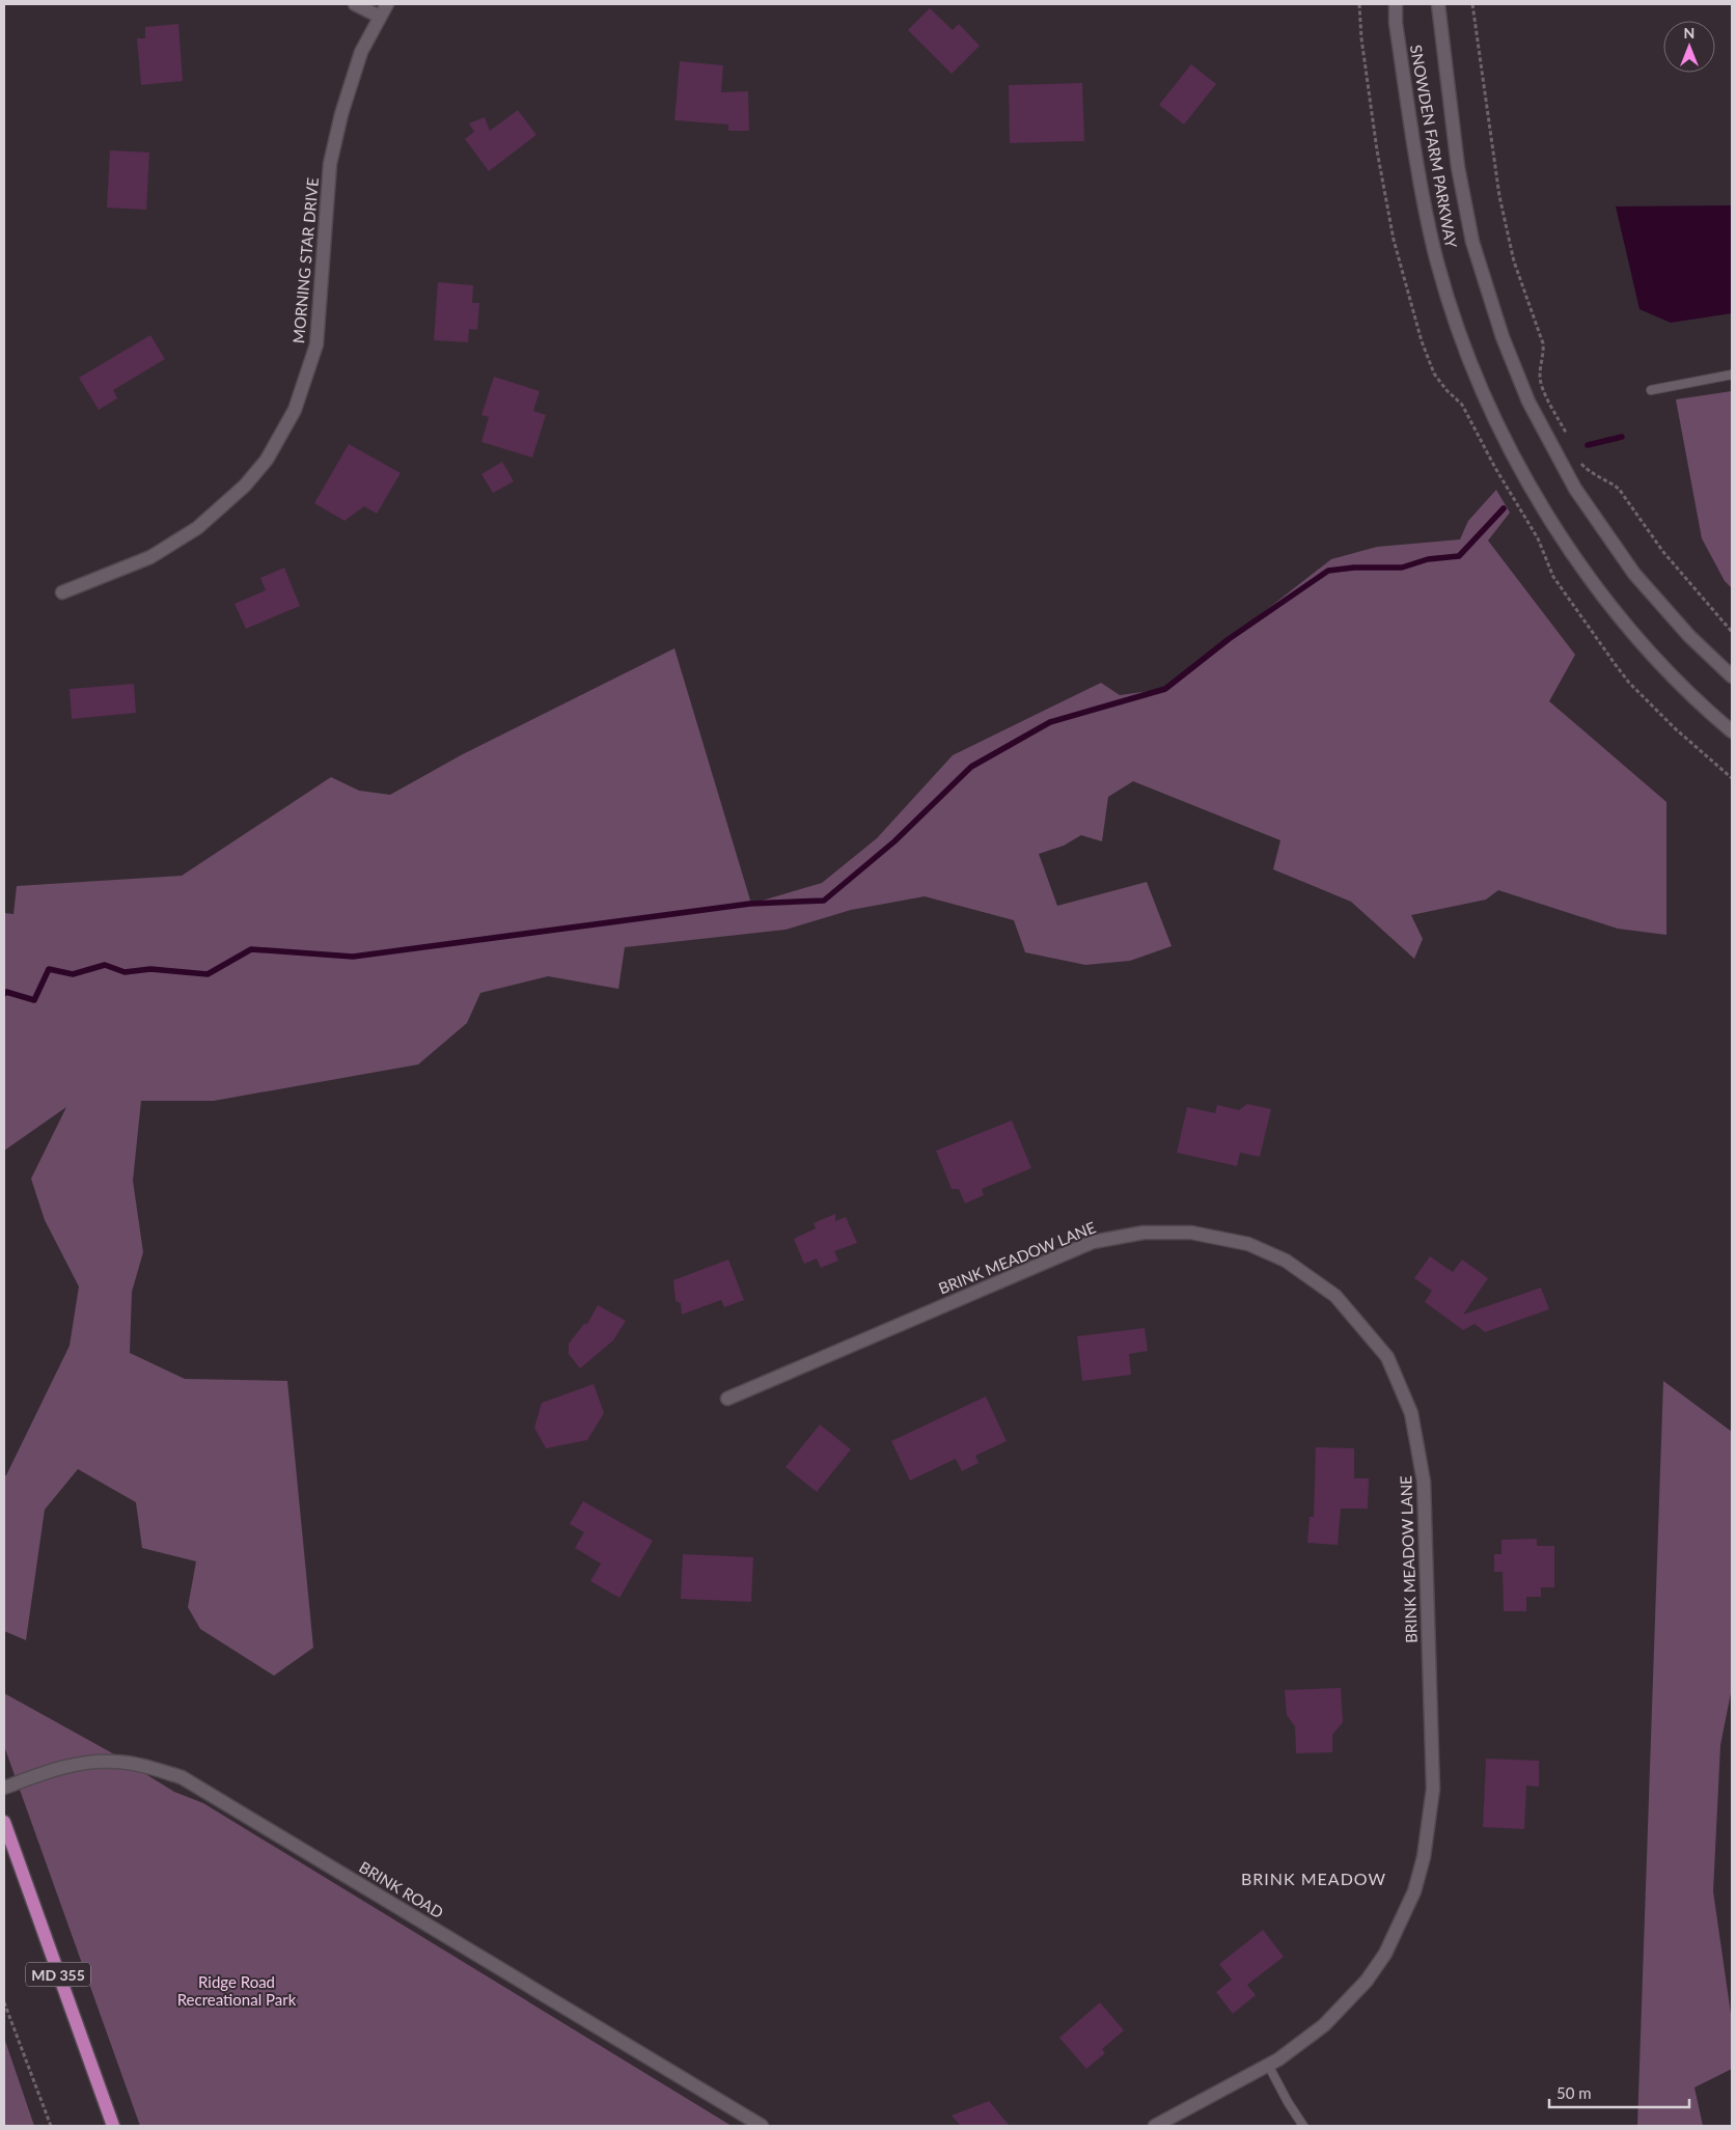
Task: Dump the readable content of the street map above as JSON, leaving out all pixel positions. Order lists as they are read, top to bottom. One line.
{"streets":{"main road":["SNOWDEN FARM PARKWAY","MORNING STAR DRIVE","BRINK MEADOW LANE","BRINK ROAD","MD 355"]},"districts":["BRINK MEADOW"],"parks":["Ridge Road Recreational Park"],"scale_bar":"50 m","north":"top"}
